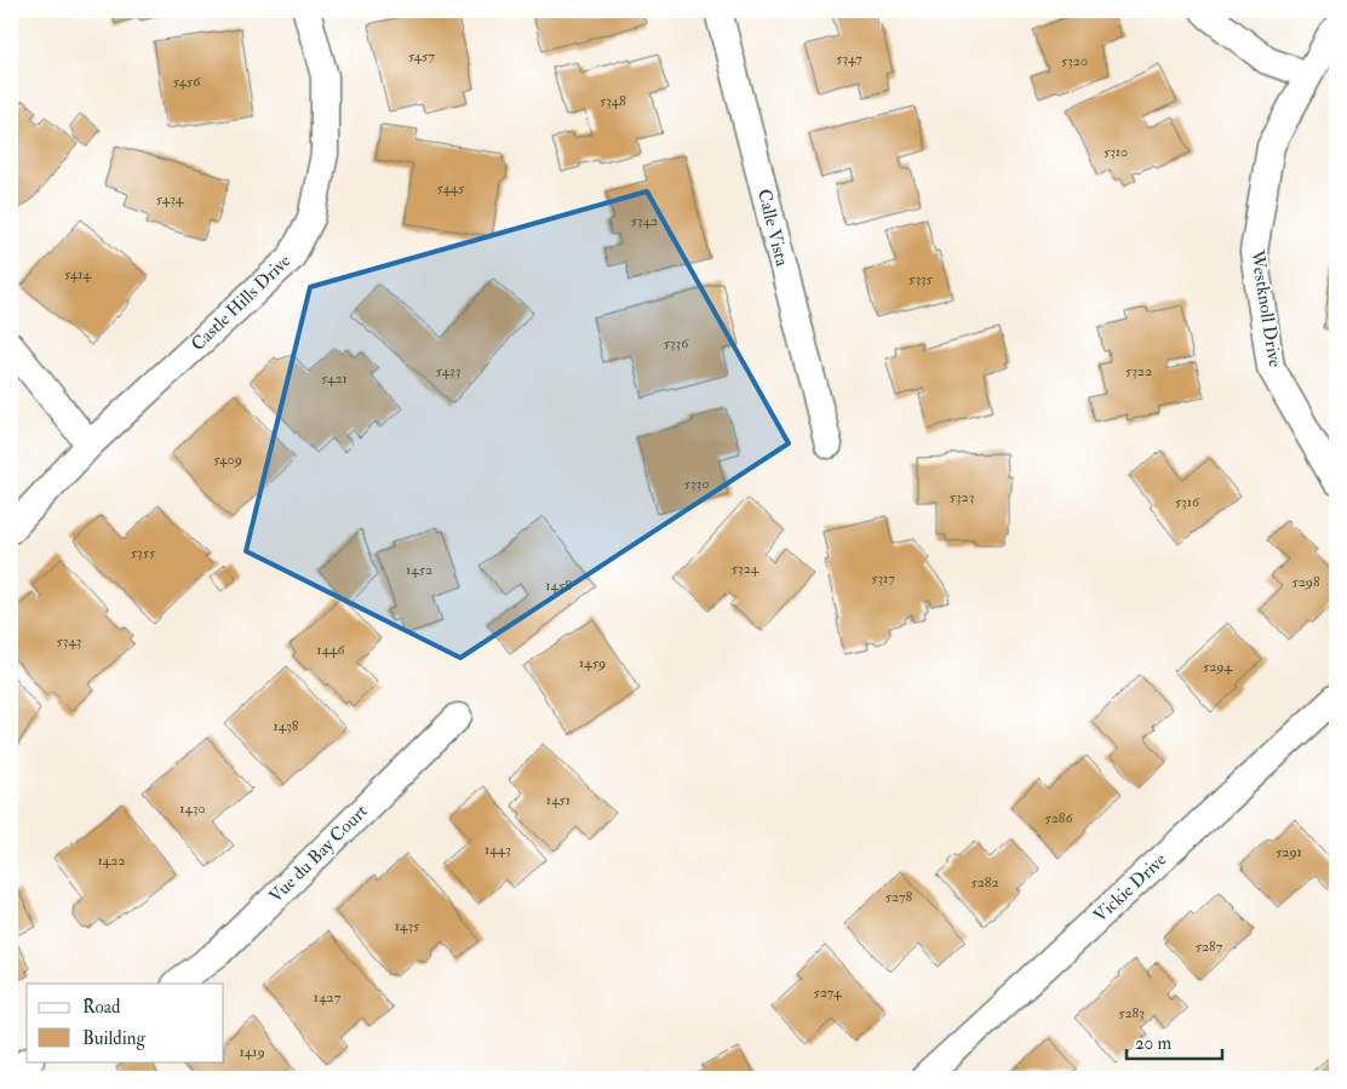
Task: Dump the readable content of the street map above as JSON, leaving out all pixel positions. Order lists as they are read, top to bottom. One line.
{"streets":{"street":["Calle Vista","Castle Hills Drive","Westknoll Drive","Vue du Bay Court","Vickie Drive"]},"house_numbers":["5457","5347","5320","5456","5348","5310","5445","5434","5342","5414","5335","5336","5433","5322","5421","5409","5330","5323","5316","5355","5324","1452","5317","5298","1458","5343","1446","1459","5294","1438","1451","1430","5286","1443","5291","1422","5282","5278","1435","5287","5274","1427","5283","1419"],"legend":["Road","Building"],"scale_bar":"20 m"}
